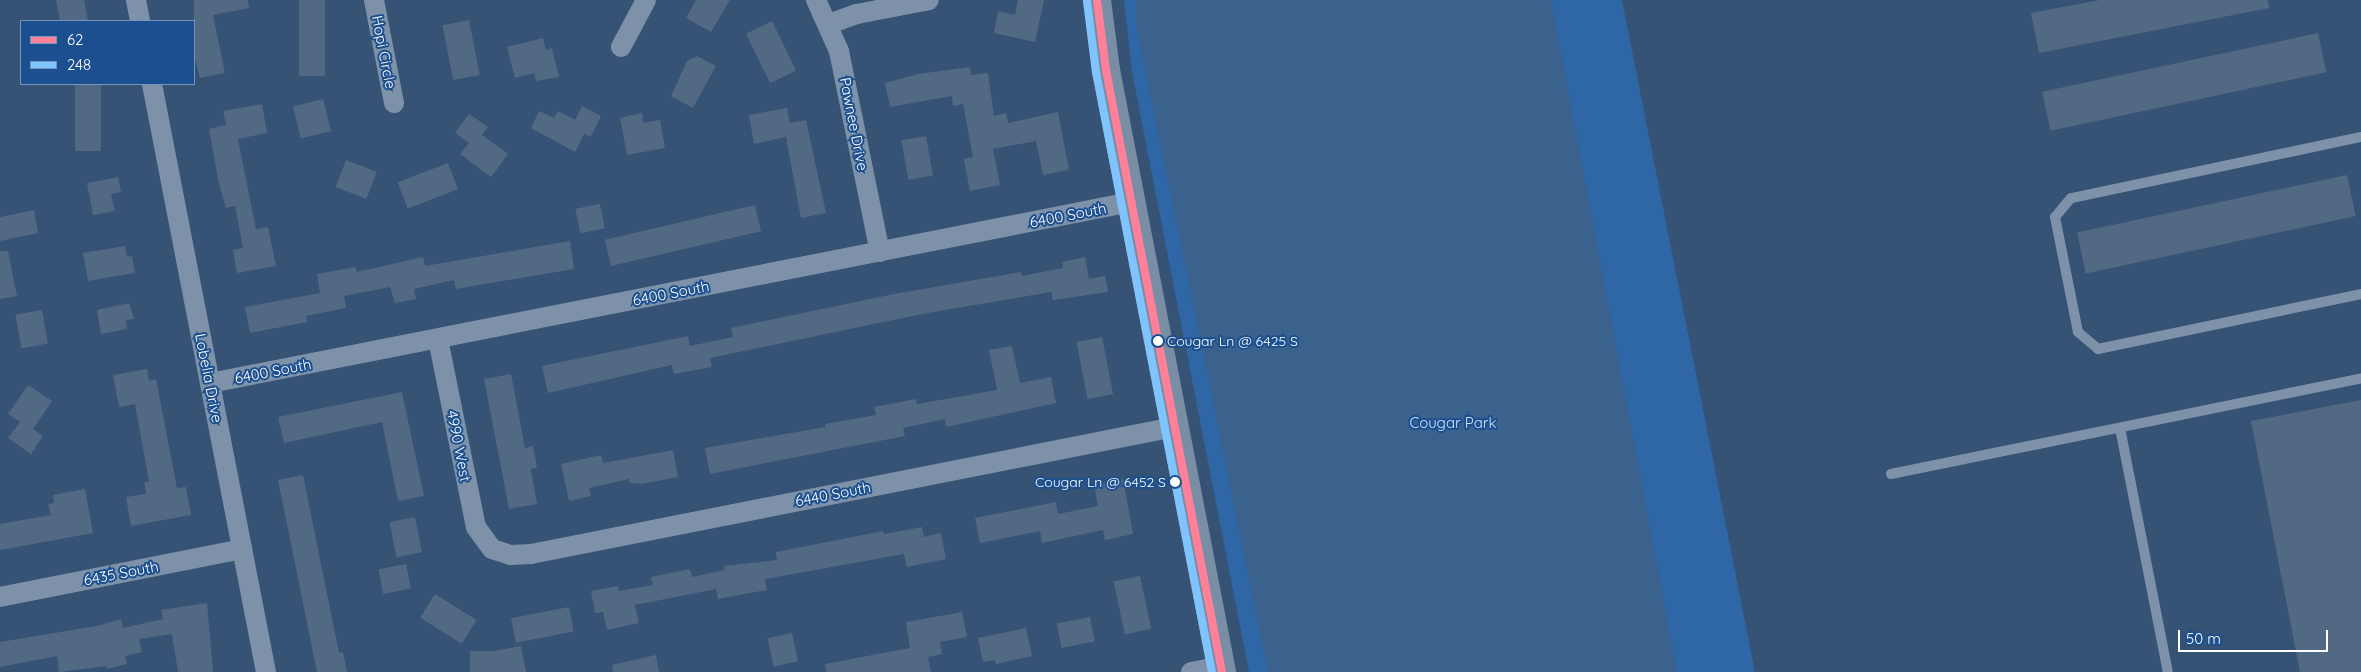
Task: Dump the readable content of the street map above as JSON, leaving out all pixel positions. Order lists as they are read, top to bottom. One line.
{"streets":{"street":["Hopi Circle","Pawnee Drive","6400 South","Lobelia Drive","4990 West","6440 South","6435 South"]},"crossings":[["Pawnee Drive","6400 South"],["6400 South","Lobelia Drive"],["6400 South","4990 West"],["Lobelia Drive","6435 South"],["4990 West","6440 South"]],"parks":["Cougar Park"],"places":["Cougar Ln @ 6425 S","Cougar Ln @ 6452 S"],"lines":["transit line 62","transit line 248"],"legend":["62","248"],"scale_bar":"50 m"}
